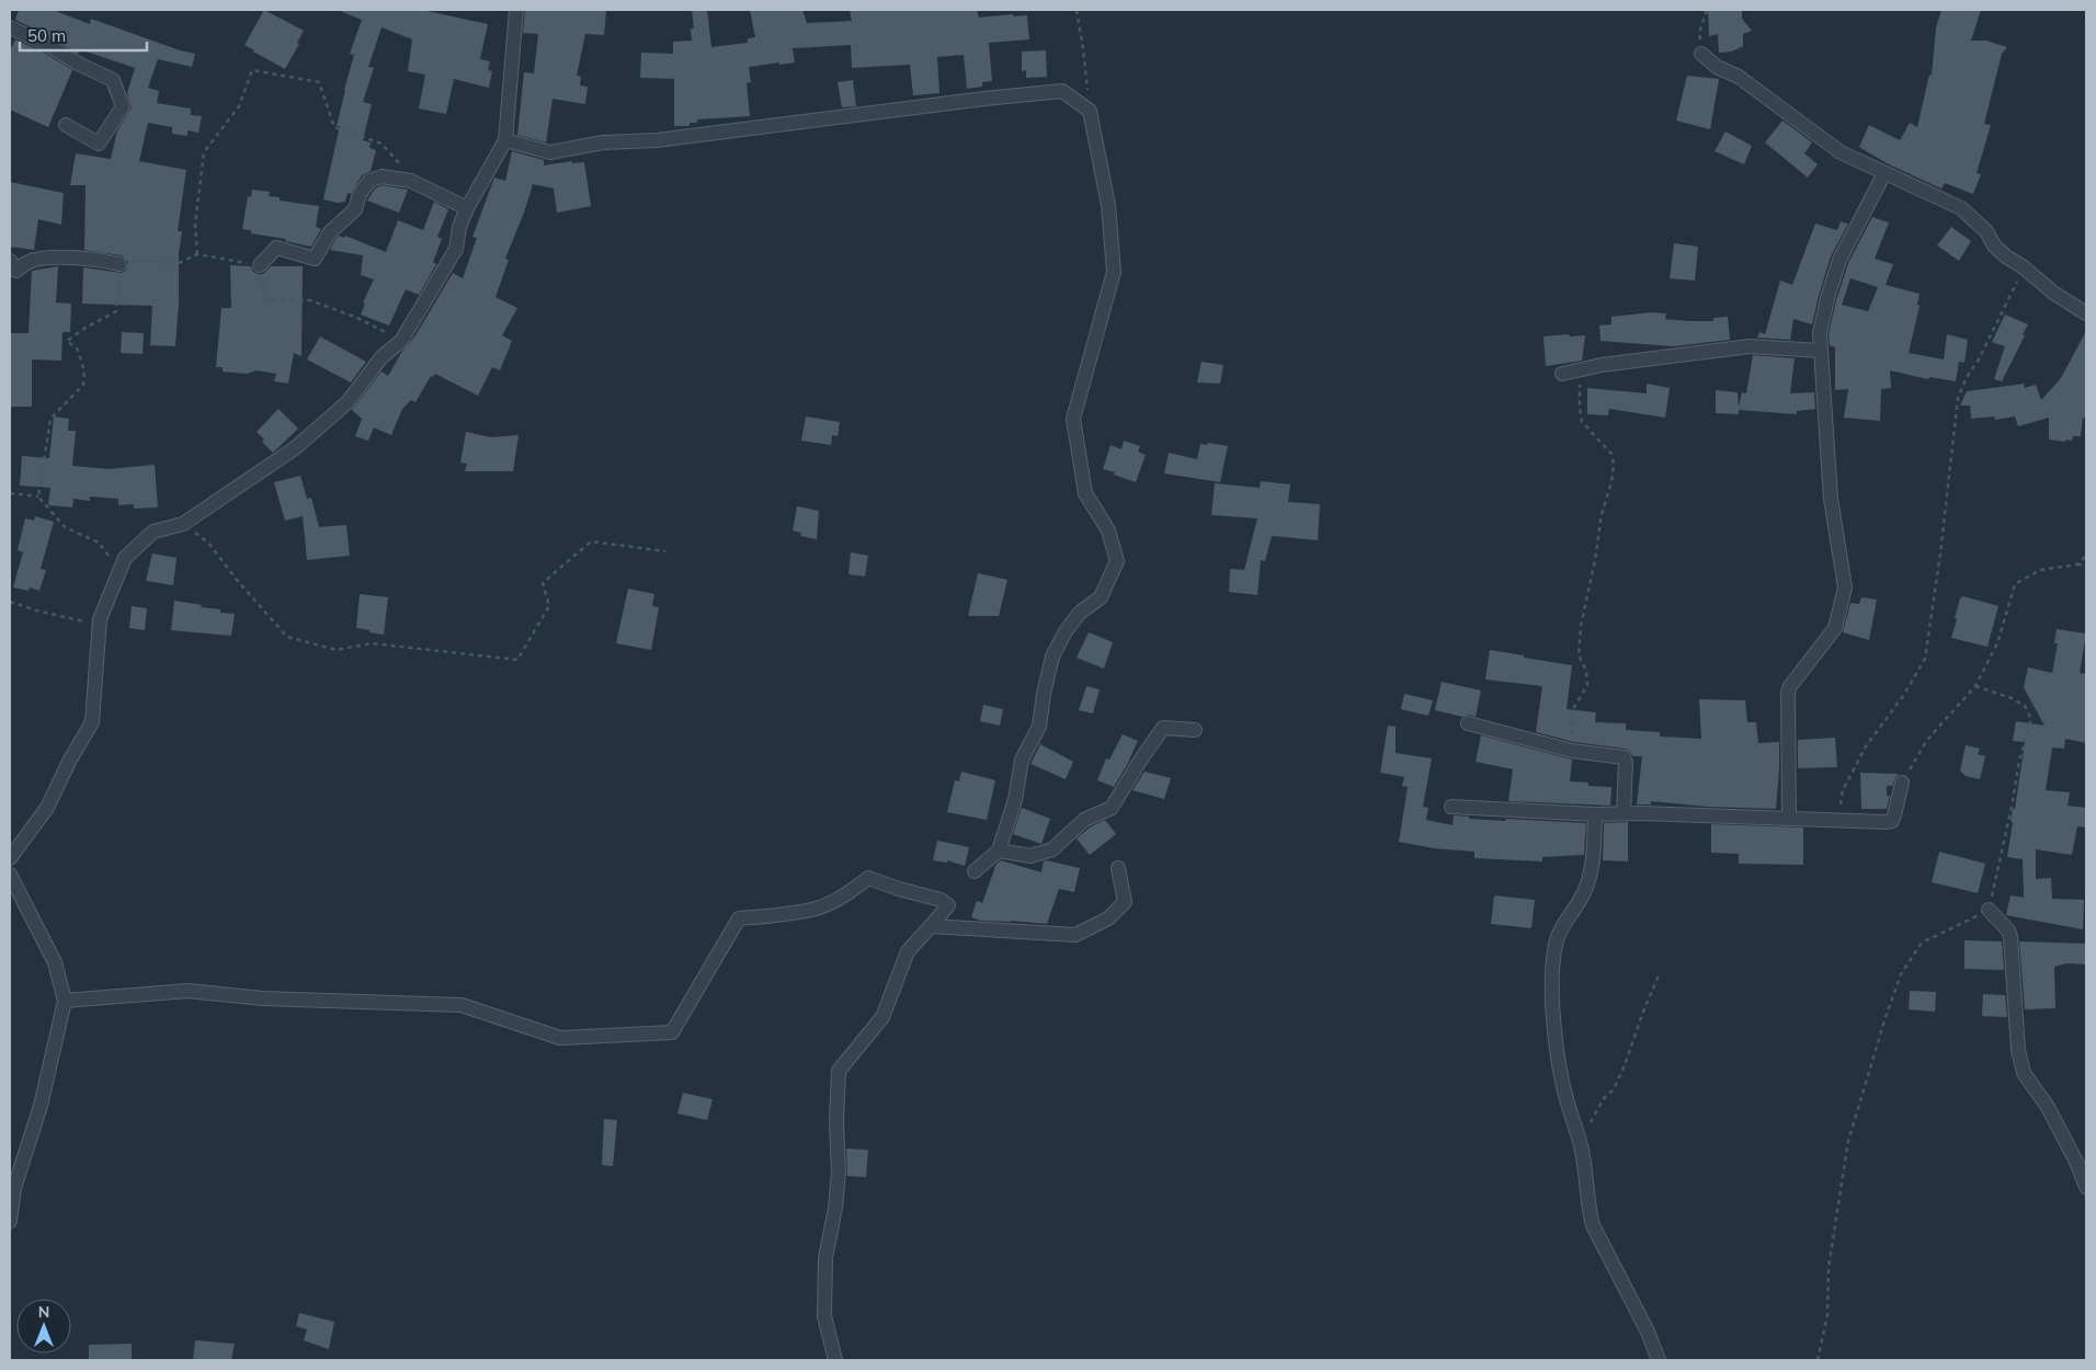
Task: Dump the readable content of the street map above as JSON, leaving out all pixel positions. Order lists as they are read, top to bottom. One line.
{"scale_bar":"50 m","north":"top"}
